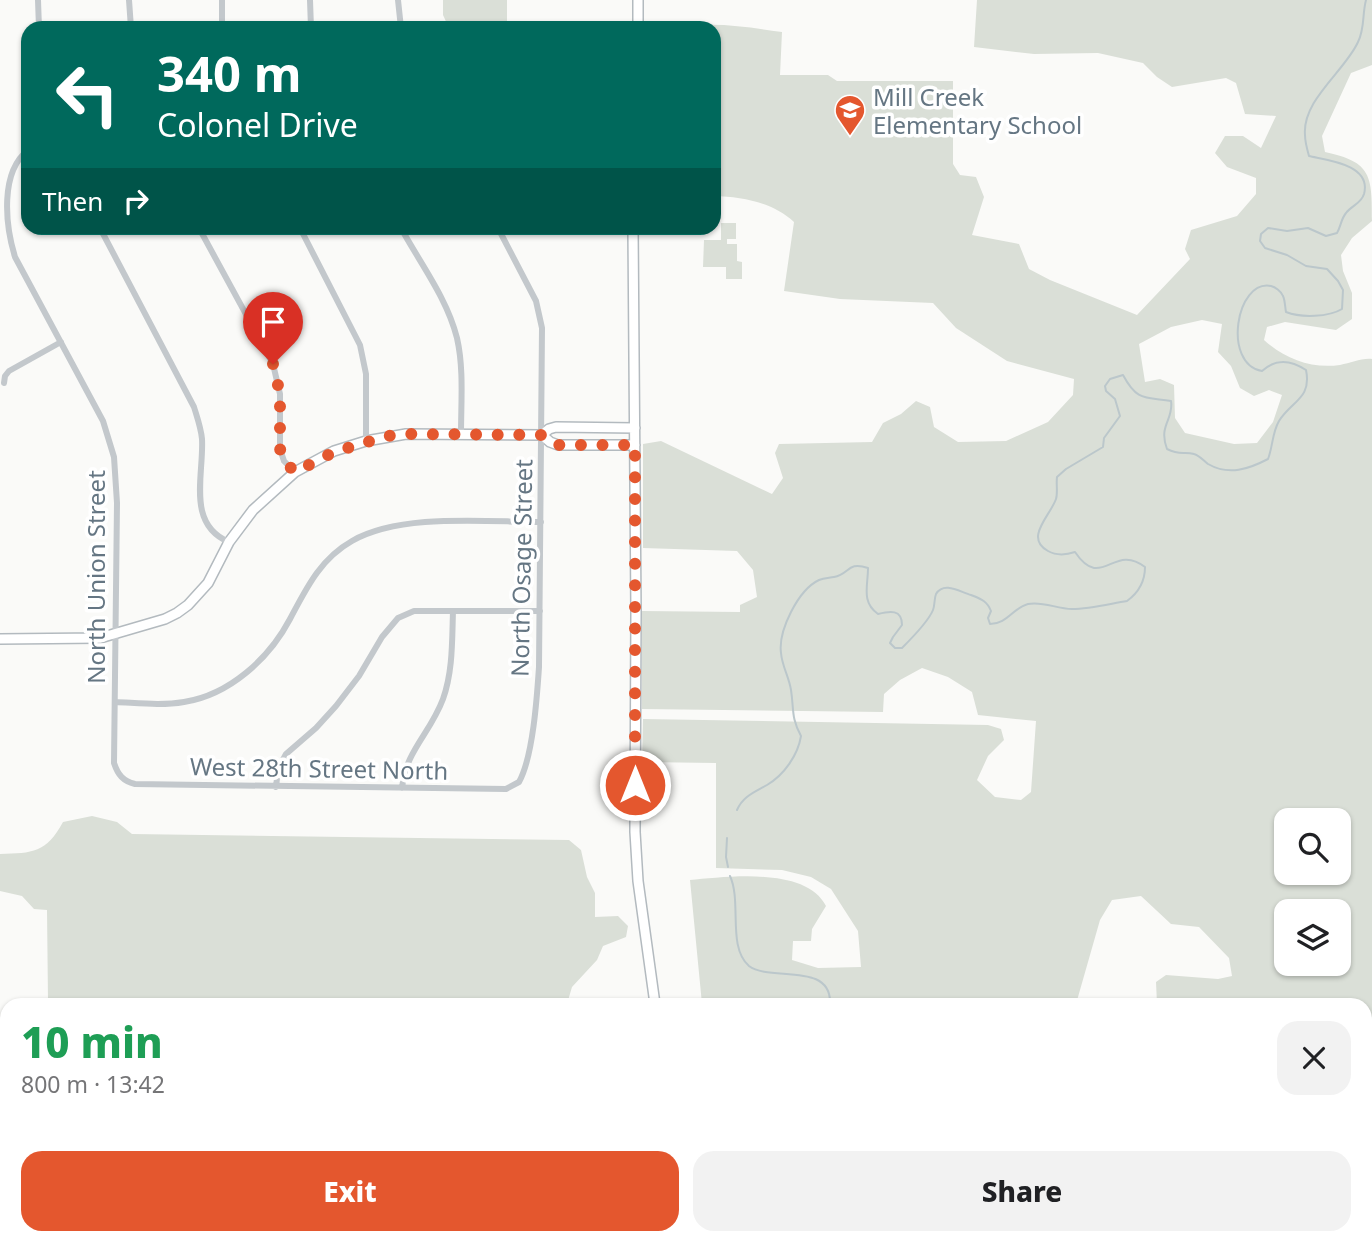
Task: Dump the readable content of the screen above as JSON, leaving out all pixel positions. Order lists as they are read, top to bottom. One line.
{"streets":{"street":["North Osage Street","North Union Street","West 28th Street North"]},"crossings":[["North Osage Street","West 28th Street North"],["North Union Street","West 28th Street North"]],"places":{"school or university":["Mill Creek Elementary School"]},"page":{"turn":["340 m","Colonel Drive"],"then":"Then","heading":["10 min","800 m · 13:42"],"buttons":["Exit","Share"]}}
